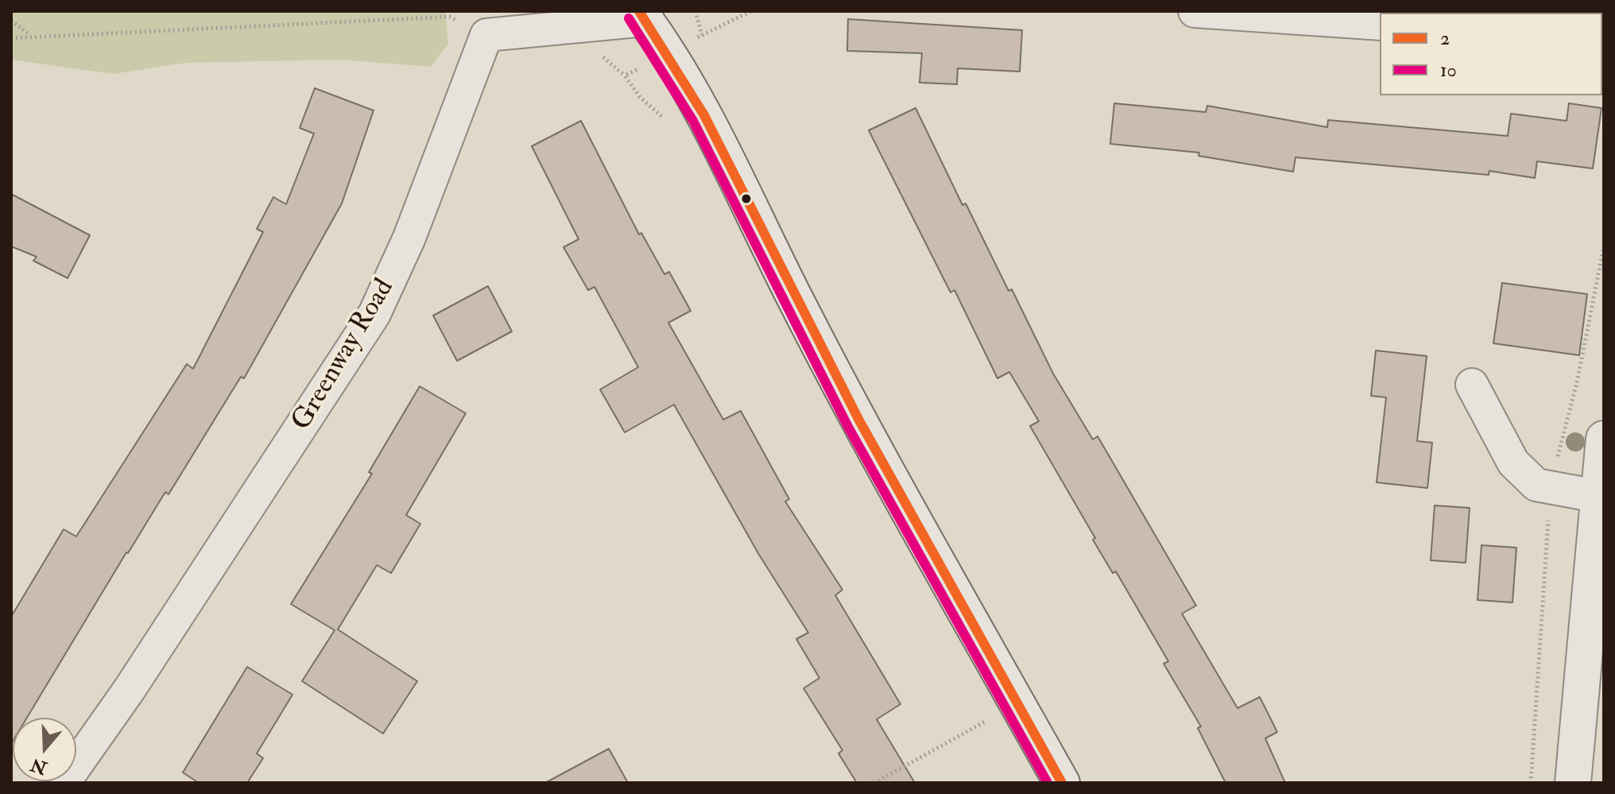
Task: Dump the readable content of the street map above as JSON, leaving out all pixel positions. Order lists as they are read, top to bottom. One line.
{"streets":{"street":["Greenway Road"]},"lines":["transit line 2","transit line 10"],"legend":["2","10"],"north":"bottom"}
